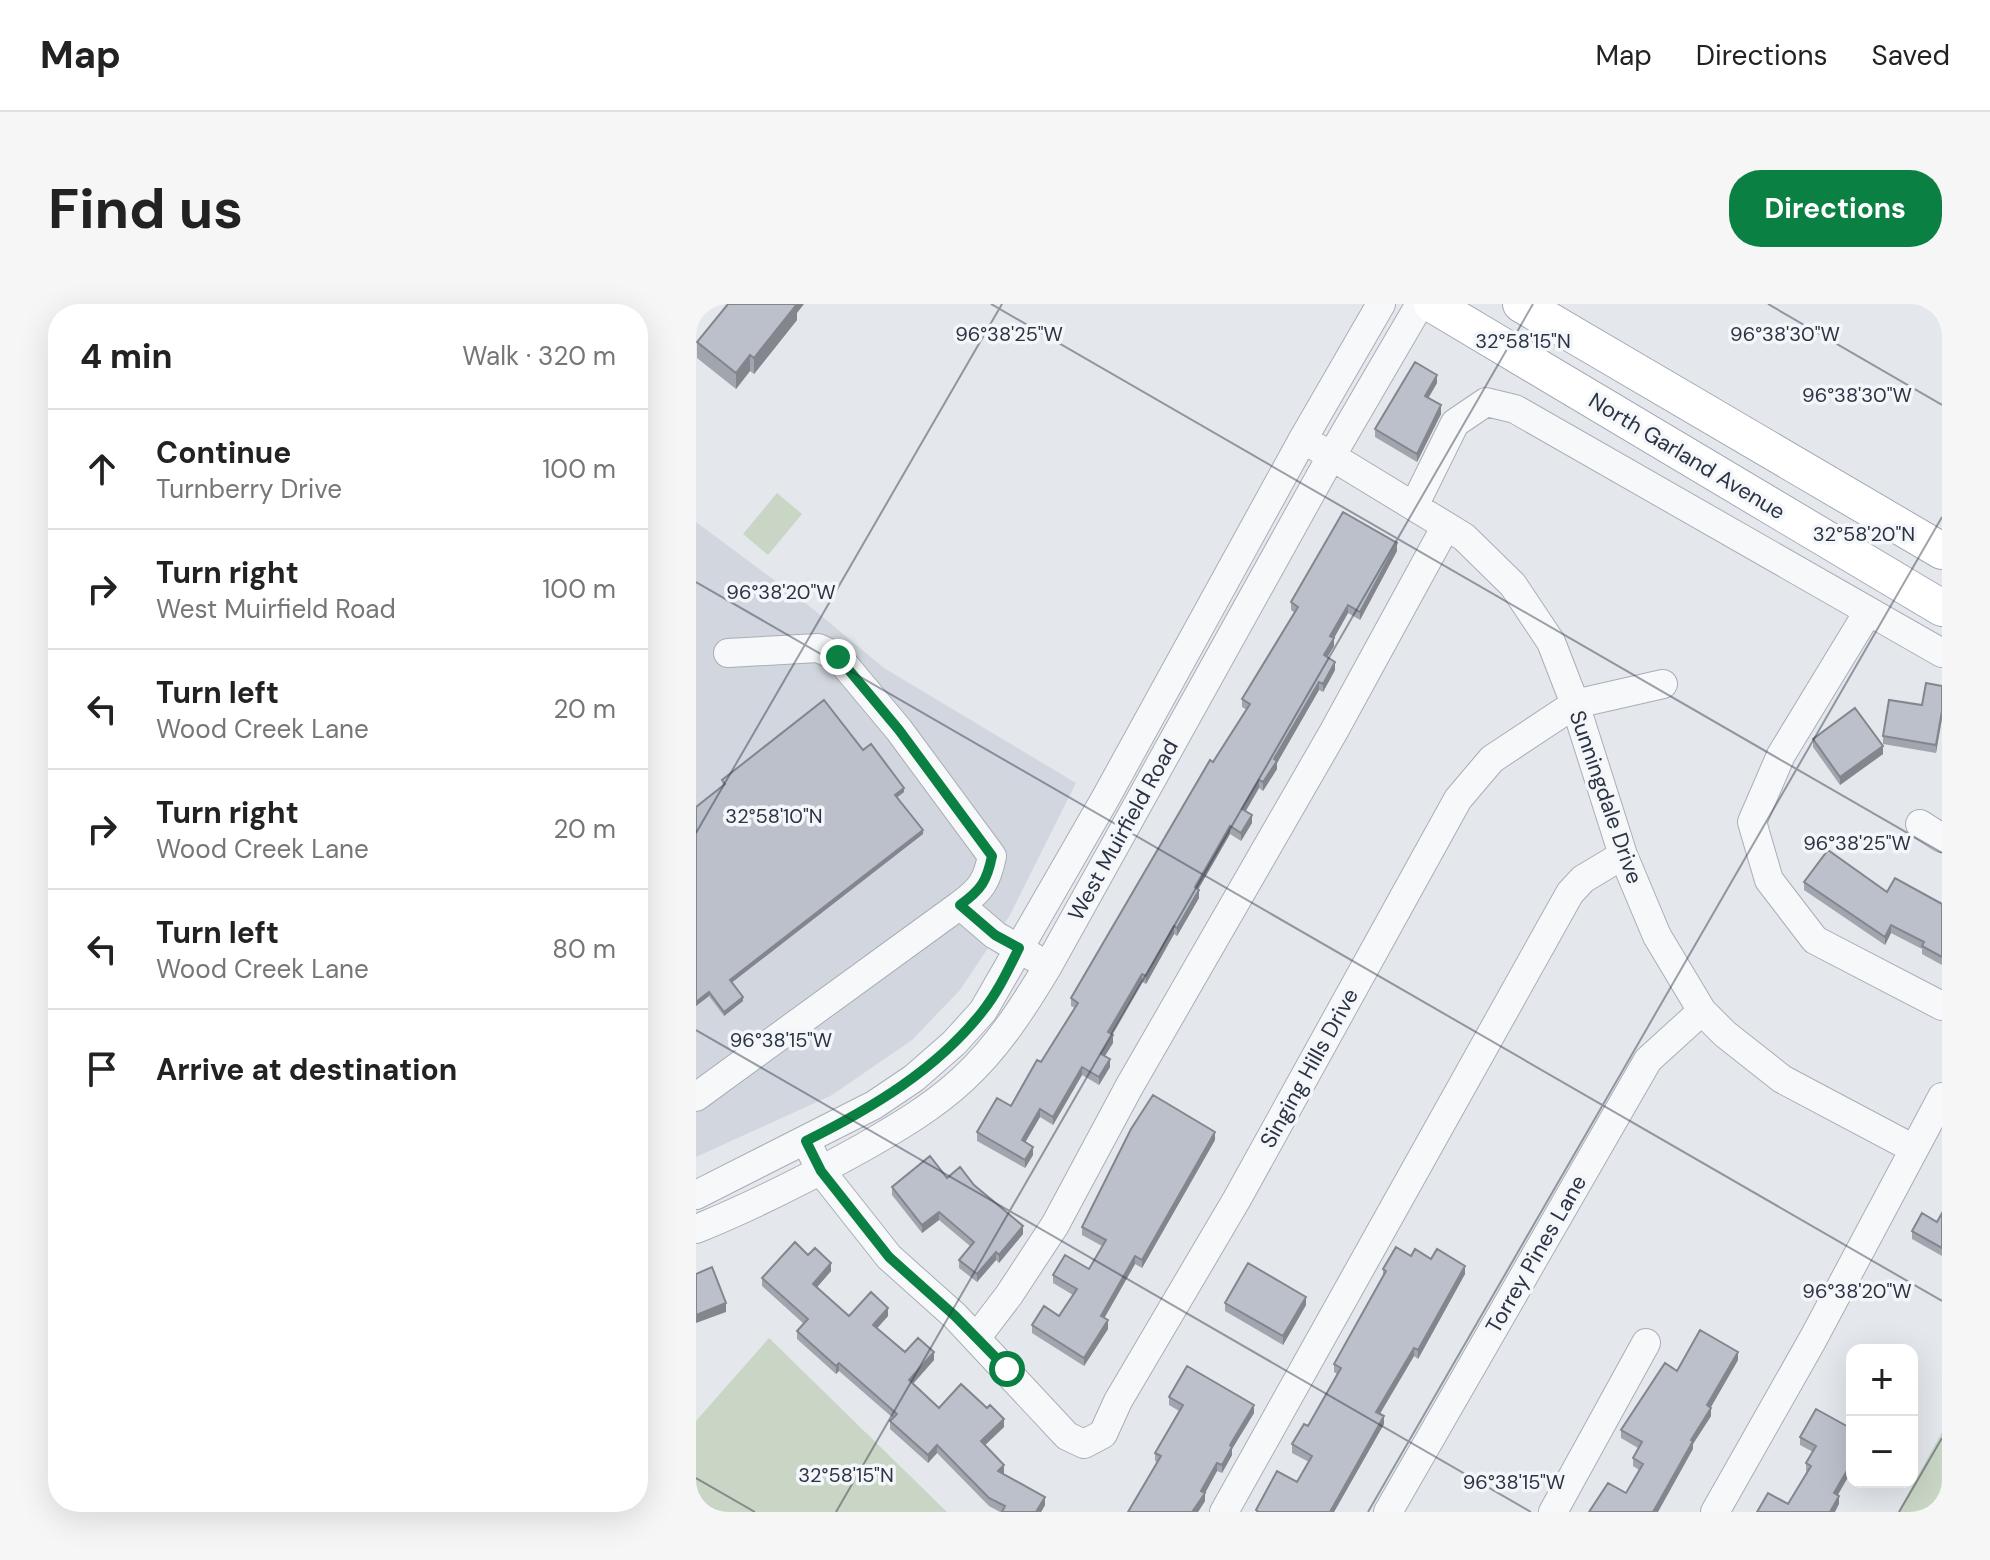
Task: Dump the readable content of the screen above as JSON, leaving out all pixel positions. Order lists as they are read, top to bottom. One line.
{"streets":{"main road":["North Garland Avenue"],"street":["Sunningdale Drive","West Muirfield Road","Singing Hills Drive","Torrey Pines Lane"]},"crossings":[["Sunningdale Drive","West Muirfield Road"],["Sunningdale Drive","Singing Hills Drive"],["Sunningdale Drive","Torrey Pines Lane"]],"page":{"header":"Map","nav":["Map","Directions","Saved"],"buttons":"Directions","title":"Find us","heading":["4 min","Walk · 320 m"],"list":[["Continue","Turnberry Drive","100 m"],["Turn right","West Muirfield Road","100 m"],["Turn left","Wood Creek Lane","20 m"],["Turn right","Wood Creek Lane","20 m"],["Turn left","Wood Creek Lane","80 m"],"Arrive at destination"],"map_buttons":["+","−"]},"coordinates":["96°38'30\"W","96°38'25\"W","32°58'15\"N","32°58'20\"N","96°38'20\"W","32°58'10\"N","96°38'15\"W"]}
